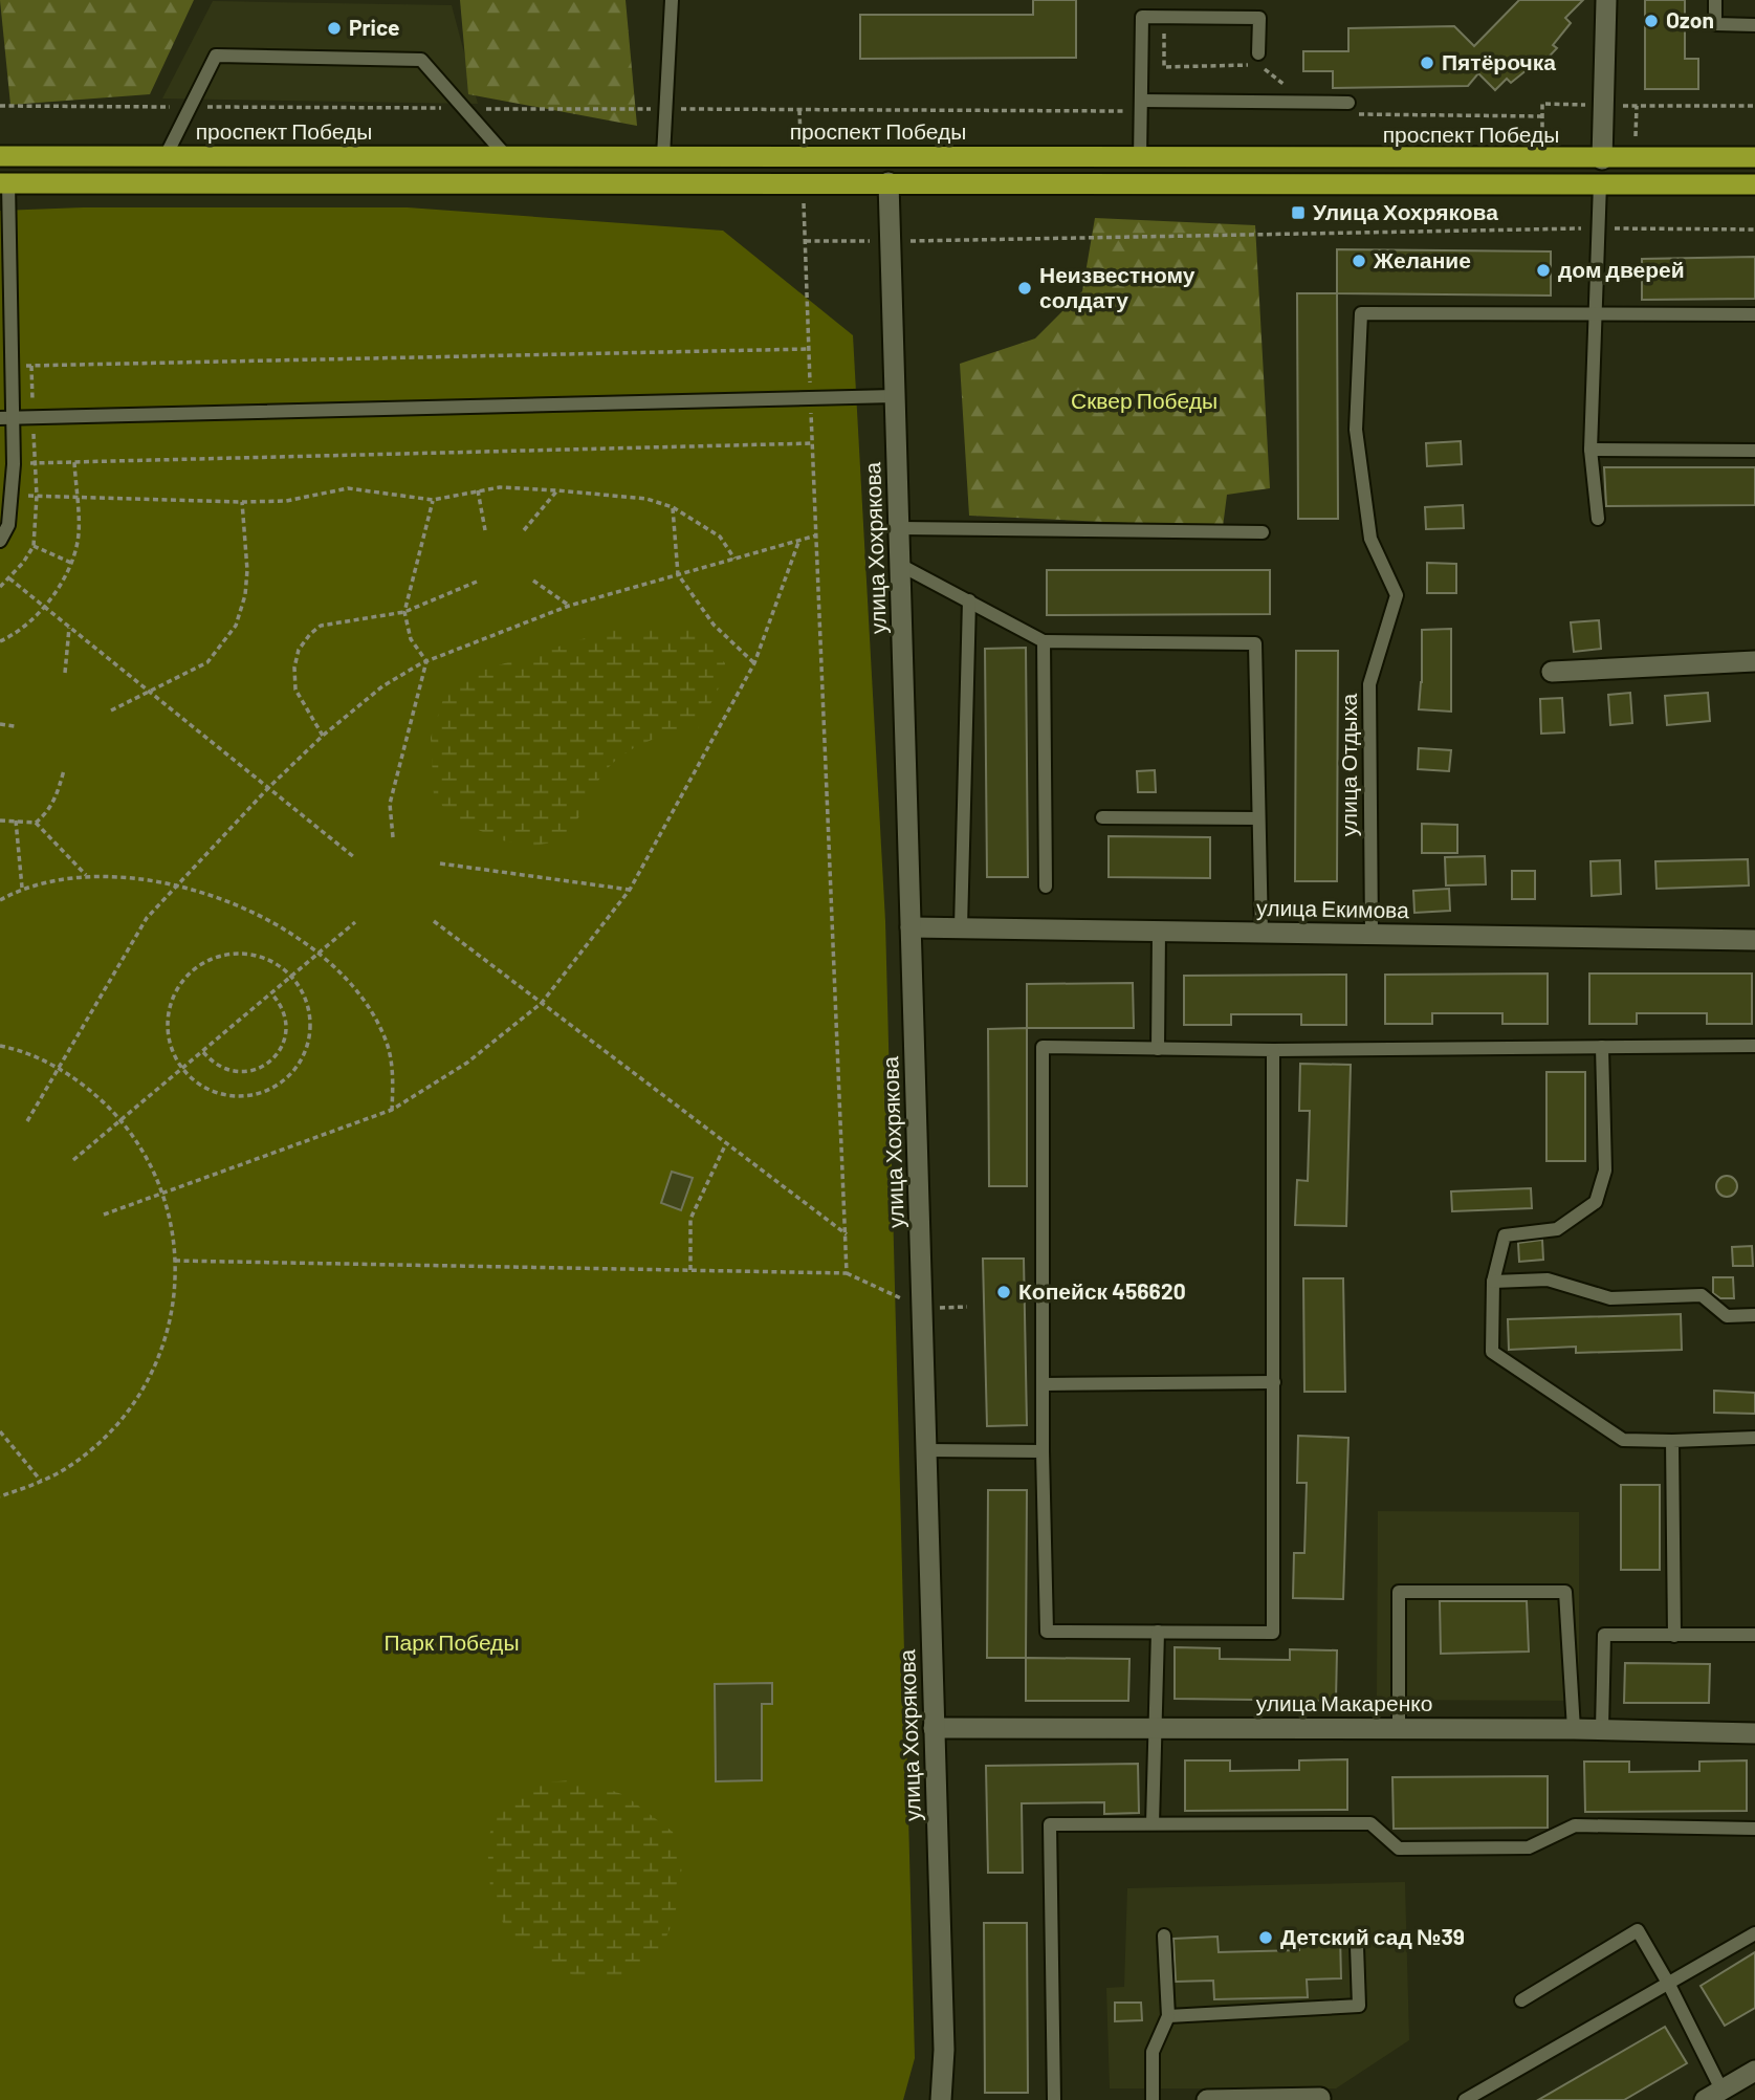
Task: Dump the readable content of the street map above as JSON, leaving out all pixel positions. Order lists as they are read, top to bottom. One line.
{"streets":{"main road":["проспект Победы"],"street":["улица Хохрякова","улица Екимова","улица Макаренко"],"lane":["улица Отдыха"]},"crossings":[["улица Хохрякова","улица Екимова"],["улица Хохрякова","улица Макаренко"],["улица Отдыха","улица Екимова"]],"parks":["Сквер Победы","Парк Победы"],"places":{"other":["Ozon","Price","Пятёрочка","Желание","дом дверей","Неизвестному солдату","Копейск 456620","Детский сад №39"],"transit":["Улица Хохрякова"]}}
